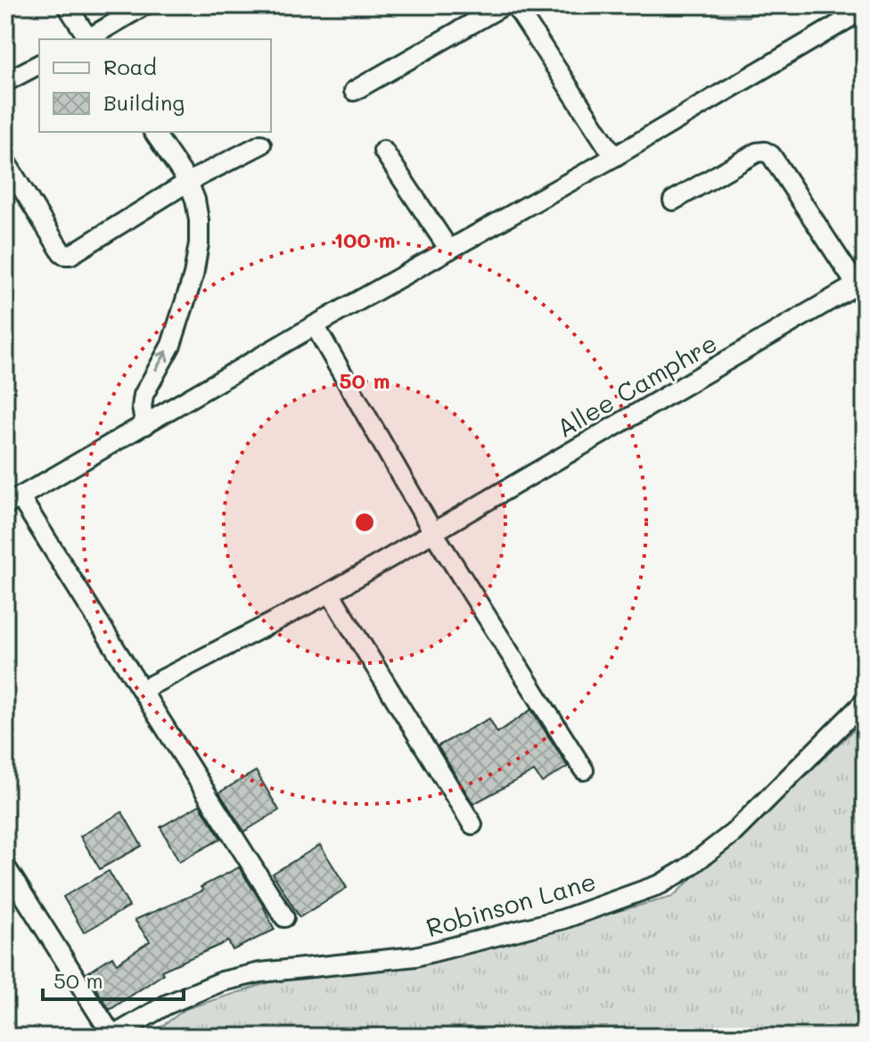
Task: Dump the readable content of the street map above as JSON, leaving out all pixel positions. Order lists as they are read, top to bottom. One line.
{"streets":{"street":["Allee Camphre","Robinson Lane"]},"legend":["Road","Building"],"scale_bar":"50 m","rings":["100 m","50 m"]}
